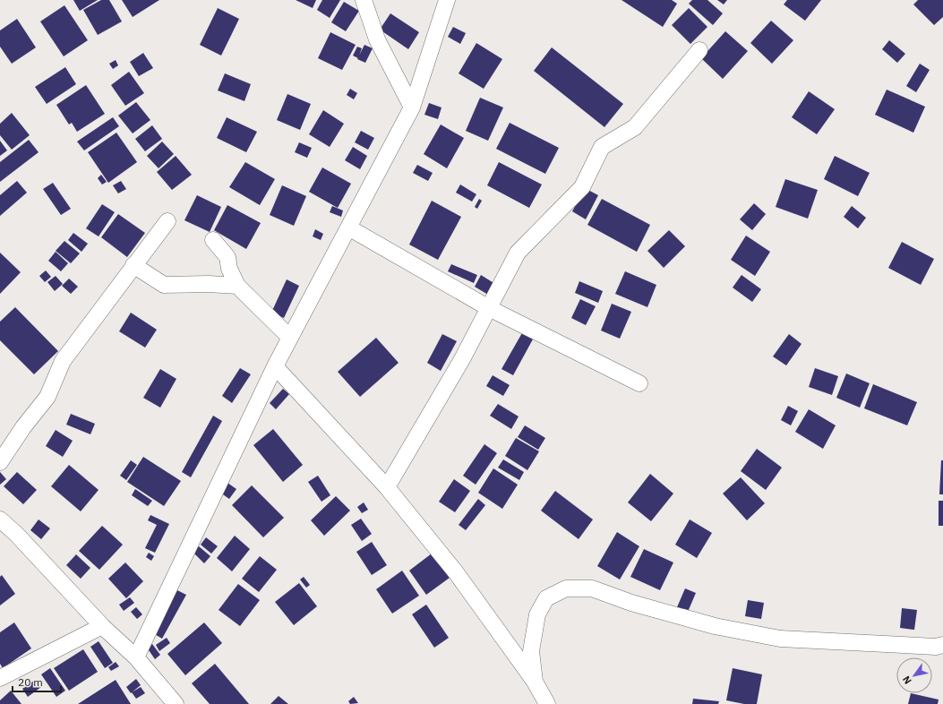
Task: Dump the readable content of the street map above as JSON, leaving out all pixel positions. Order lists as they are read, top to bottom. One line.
{"scale_bar":"20 m","north":"bottom left"}
